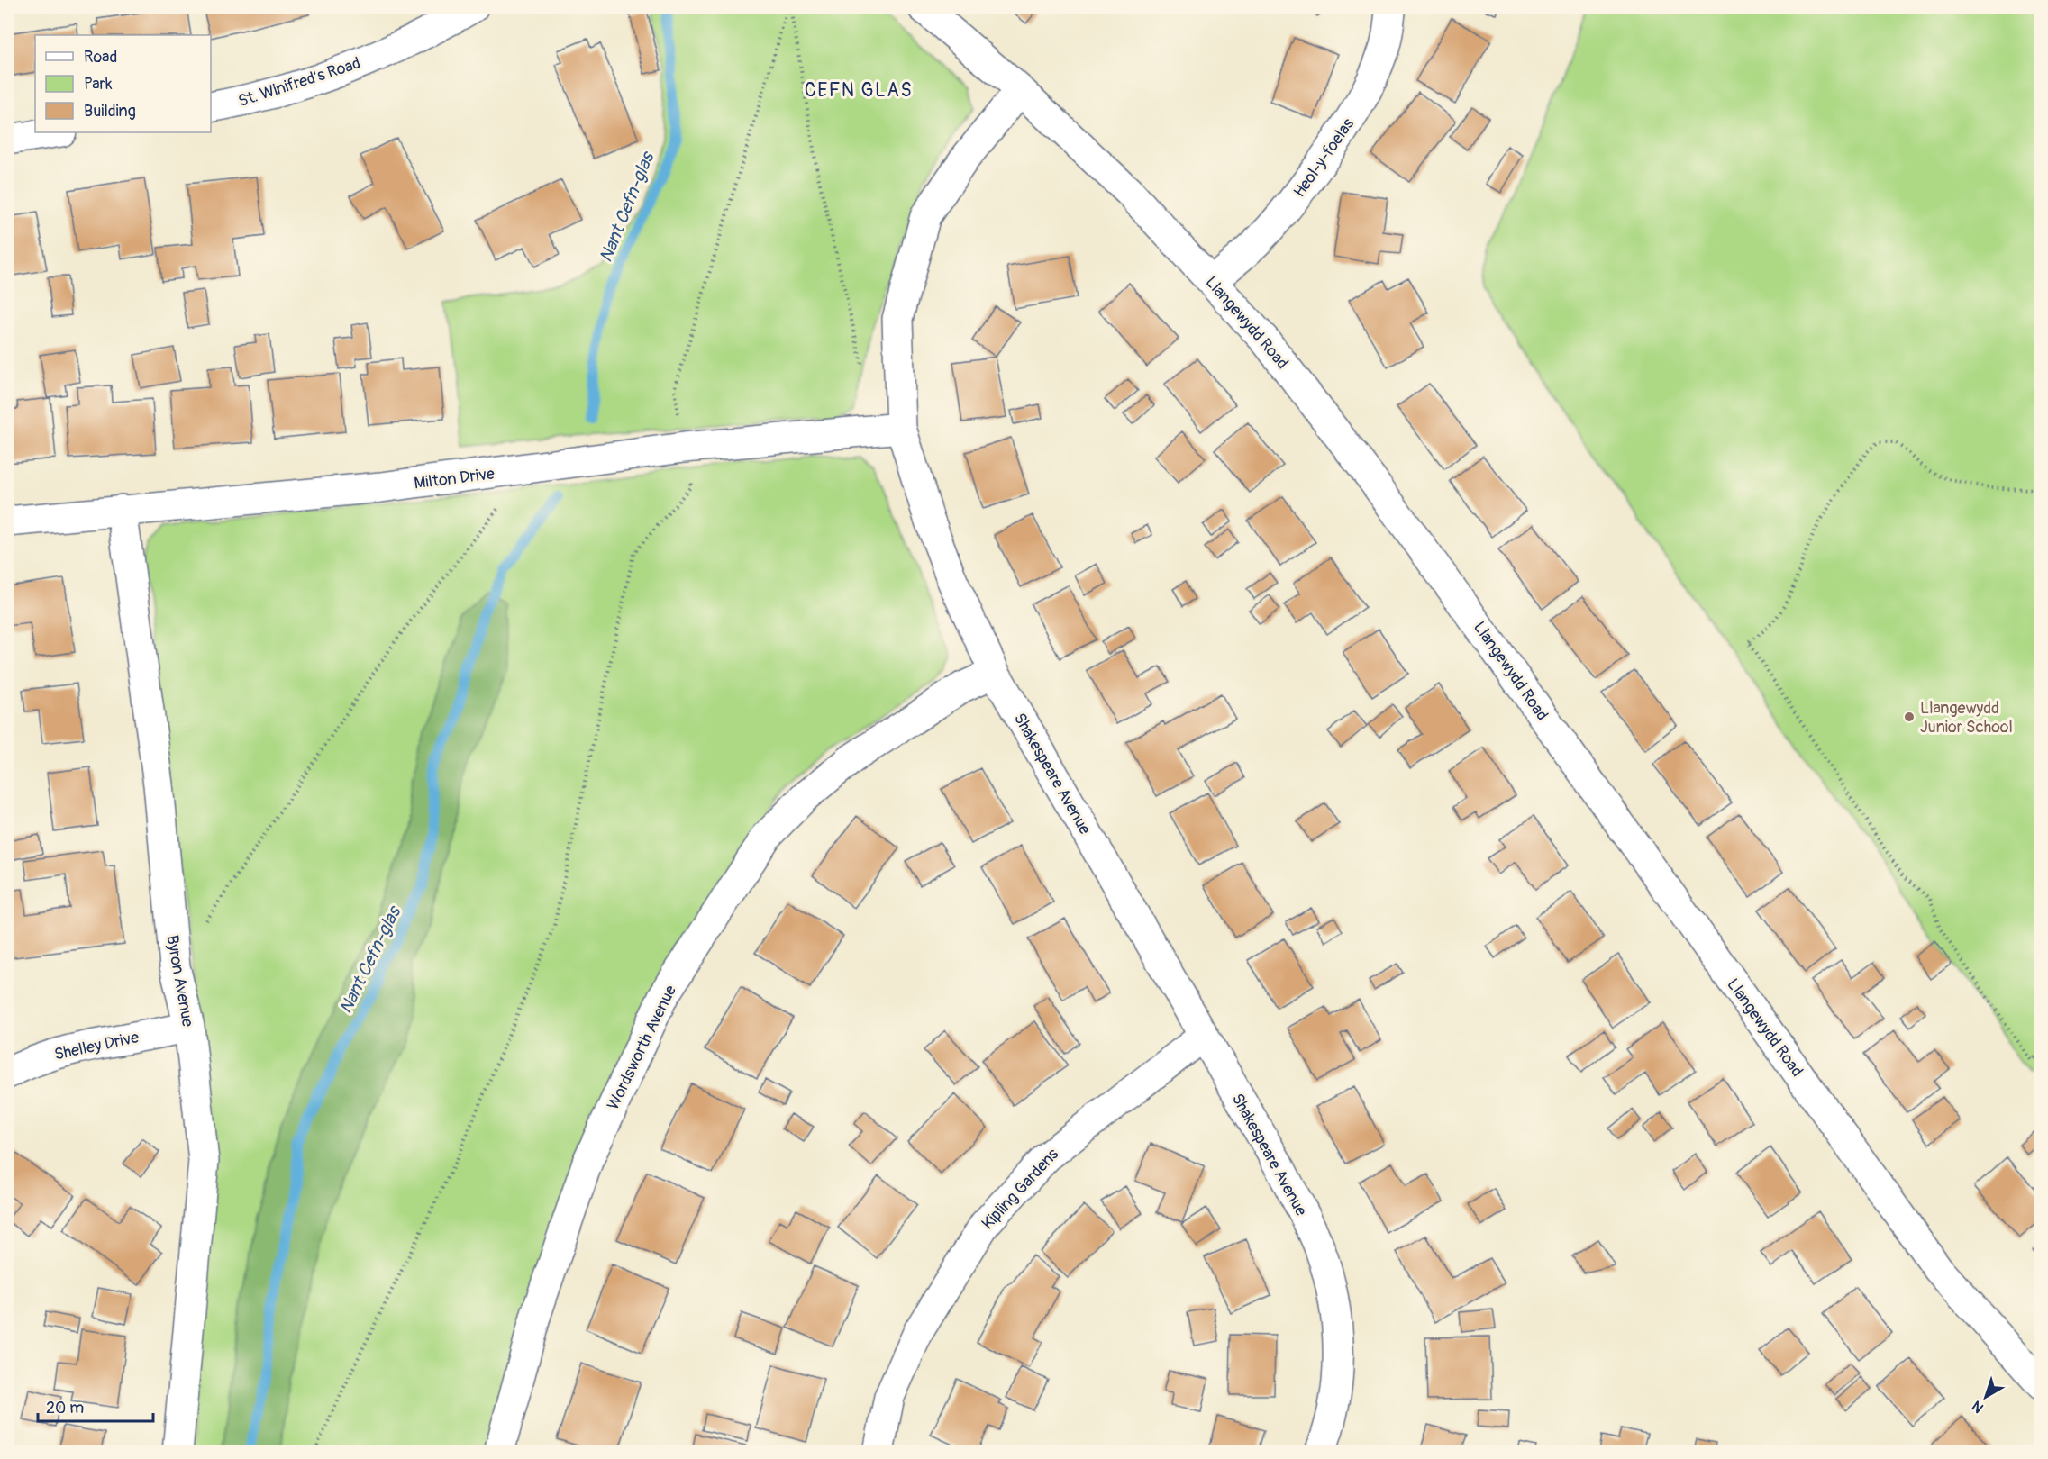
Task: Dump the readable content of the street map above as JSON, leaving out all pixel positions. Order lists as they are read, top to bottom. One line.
{"streets":{"street":["St. Winifred's Road","Heol-y-foelas","Llangewydd Road","Milton Drive","Shakespeare Avenue","Byron Avenue","Shelley Drive","Wordsworth Avenue","Kipling Gardens"]},"crossings":[["Heol-y-foelas","Llangewydd Road"],["Llangewydd Road","Shakespeare Avenue"],["Milton Drive","Shakespeare Avenue"],["Milton Drive","Byron Avenue"],["Shakespeare Avenue","Wordsworth Avenue"],["Shakespeare Avenue","Kipling Gardens"],["Byron Avenue","Shelley Drive"]],"districts":["CEFN GLAS"],"water":["Nant Cefn-glas"],"places":["Llangewydd Junior School"],"legend":["Road","Park","Building"],"scale_bar":"20 m","north":"bottom left"}
